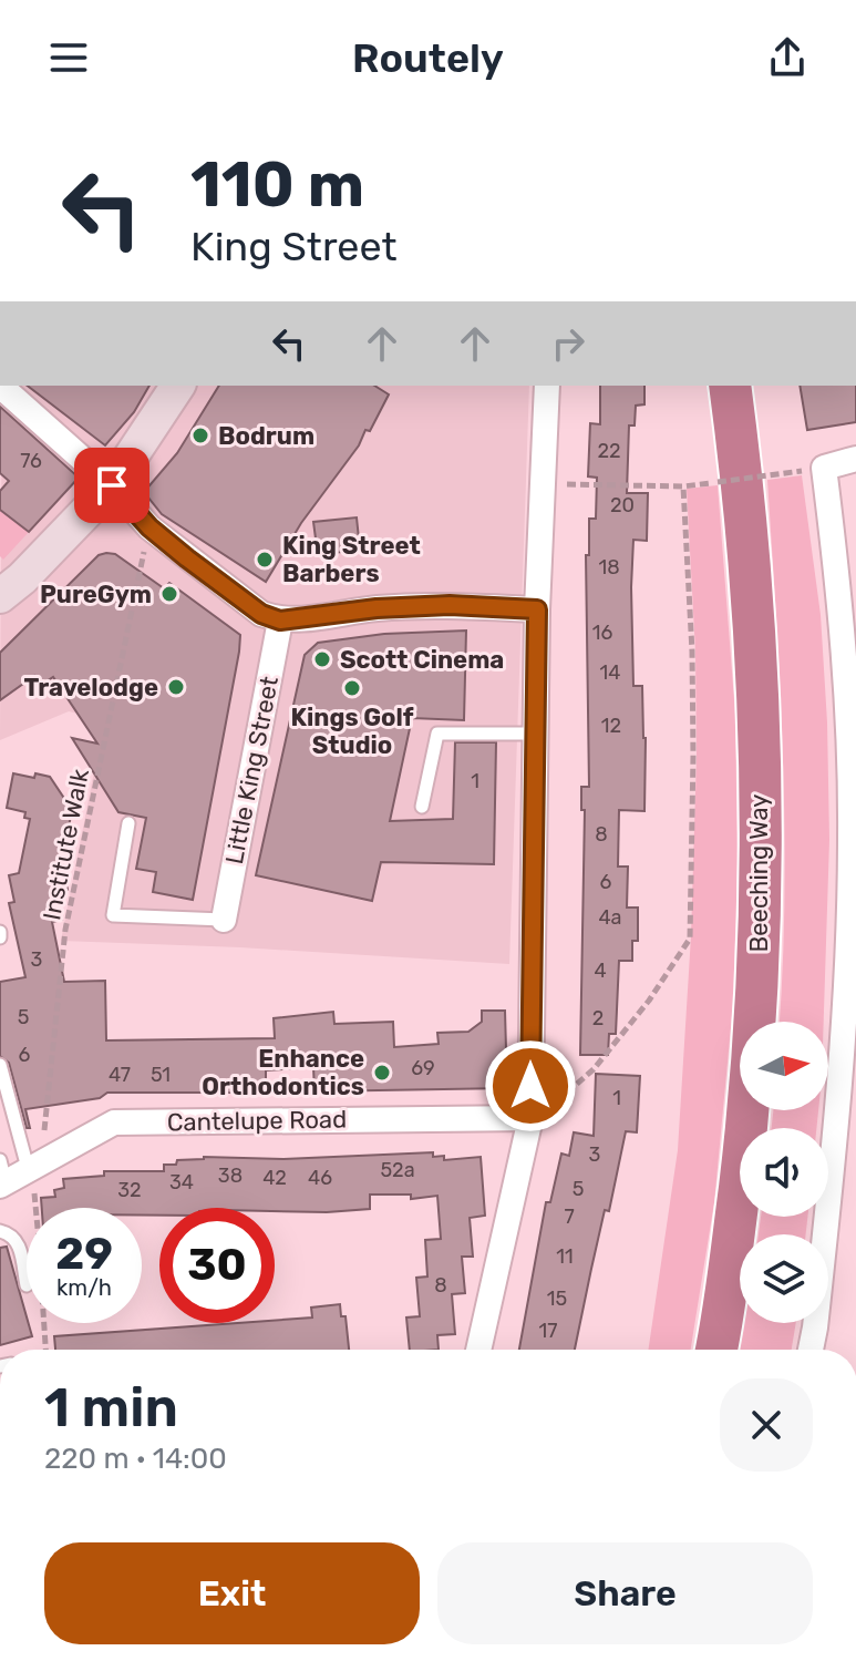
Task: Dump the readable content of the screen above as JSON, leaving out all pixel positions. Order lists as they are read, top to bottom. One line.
{"streets":{"highway":["Beeching Way"],"street":["Little King Street","Cantelupe Road"],"path":["Institute Walk"]},"crossings":[["Institute Walk","Cantelupe Road"]],"places":["Bodrum","King Street Barbers","PureGym","Scott Cinema","Travelodge","Kings Golf Studio","Enhance Orthodontics"],"house_numbers":["22","76","20","18","16","14","12","1","8","6","4a","3","4","5","2","6","69","47","51","1","3","52a","38","42","46","34","5","32","7","11","8","15","17"],"north":"right","page":{"header":"Routely","turn":["110 m","King Street"],"speed":"29 km/h","limit":"30","heading":["1 min","220 m · 14:00"],"buttons":["Exit","Share"]}}
